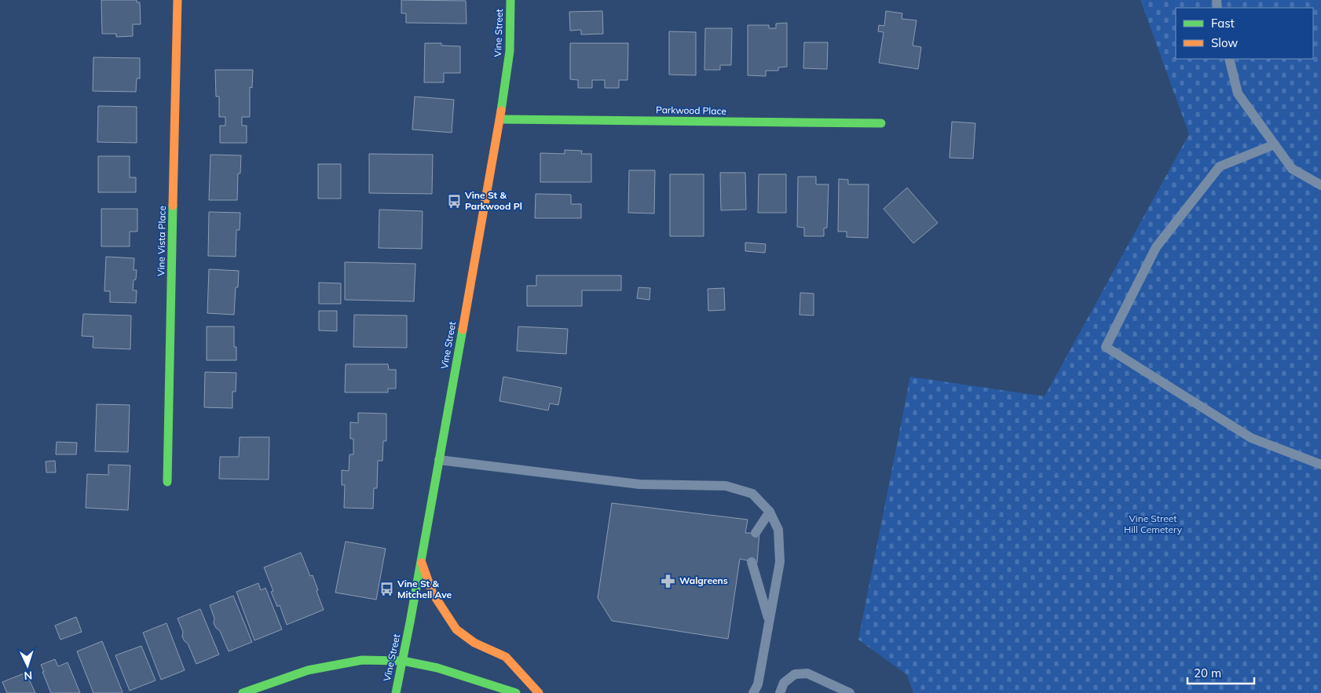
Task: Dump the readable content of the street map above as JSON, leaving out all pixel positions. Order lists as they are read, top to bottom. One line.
{"streets":{"street":["Vine Street","Parkwood Place","Vine Vista Place"]},"crossings":[["Vine Street","Parkwood Place"]],"parks":["Vine Street Hill Cemetery"],"places":{"bus stop":["Vine St & Parkwood Pl","Vine St & Mitchell Ave"],"pharmacy":["Walgreens"]},"legend":["Fast","Slow"],"scale_bar":"20 m","north":"bottom"}
